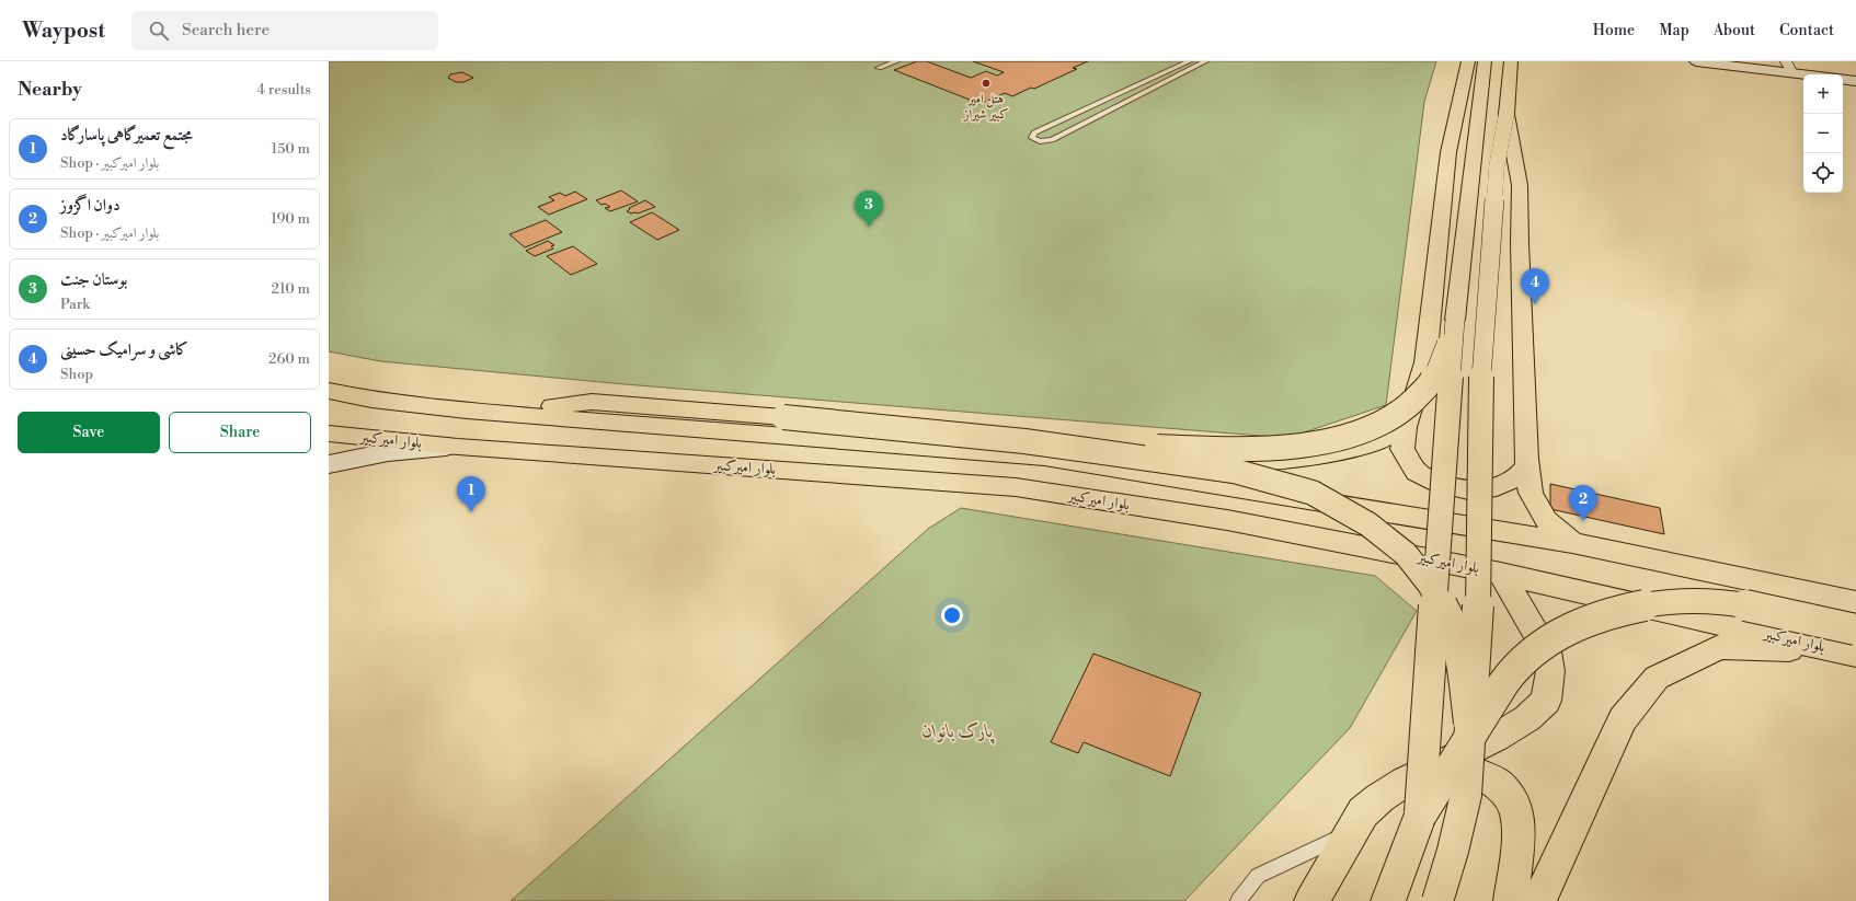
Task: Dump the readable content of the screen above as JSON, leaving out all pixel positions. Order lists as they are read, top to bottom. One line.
{"streets":{"main road":["بلوار امیرکبیر"]},"parks":["پارک بانوان"],"places":["هتل امیر کبیر شیراز"],"page":{"header":"Waypost","search":"Search here","nav":["Home","Map","About","Contact"],"heading":["Nearby","4 results"],"map_buttons":["+","−"],"list":[{"mark":"1","name":"مجتمع تعمیرگاهی پاسارگاد","note":"Shop · بلوار امیرکبیر","value":"150 m"},{"mark":"2","name":"دوان اگزوز","note":"Shop · بلوار امیرکبیر","value":"190 m"},{"mark":"3","name":"بوستان جنت","note":"Park","value":"210 m"},{"mark":"4","name":"کاشی و سرامیک حسینی","note":"Shop","value":"260 m"}],"pins":["3","4","1","2"],"buttons":["Save","Share"]}}
